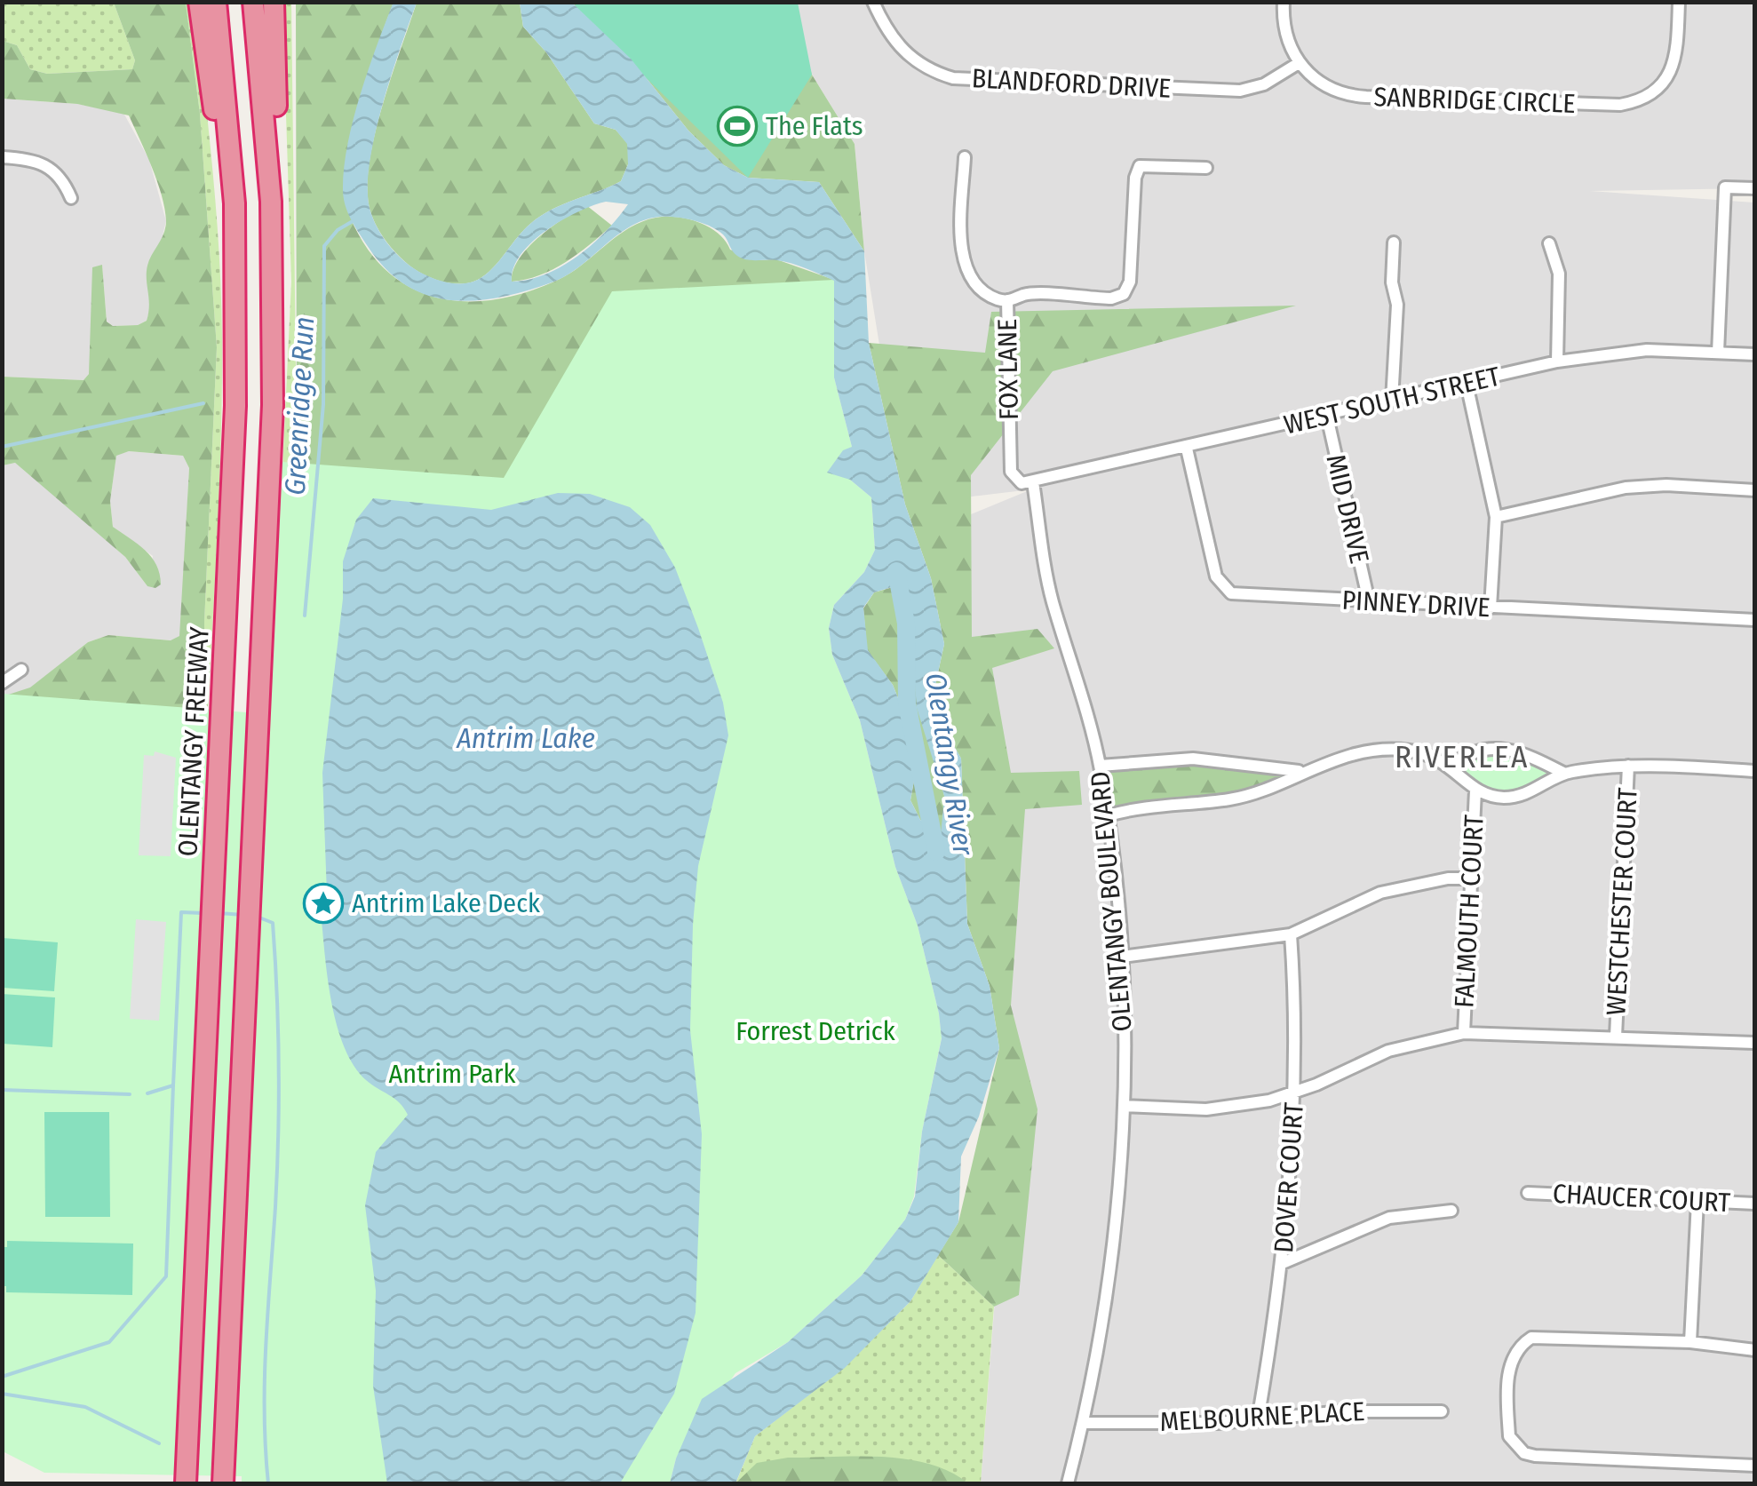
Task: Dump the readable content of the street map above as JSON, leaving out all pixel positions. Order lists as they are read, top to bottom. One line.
{"streets":{"highway":["OLENTANGY FREEWAY"],"street":["BLANDFORD DRIVE","SANBRIDGE CIRCLE","FOX LANE","WEST SOUTH STREET","MID DRIVE","PINNEY DRIVE","OLENTANGY BOULEVARD","WESTCHESTER COURT","FALMOUTH COURT","DOVER COURT","CHAUCER COURT","MELBOURNE PLACE"]},"crossings":[["BLANDFORD DRIVE","SANBRIDGE CIRCLE"],["FOX LANE","WEST SOUTH STREET"],["FOX LANE","OLENTANGY BOULEVARD"],["WEST SOUTH STREET","MID DRIVE"],["WEST SOUTH STREET","PINNEY DRIVE"],["WEST SOUTH STREET","OLENTANGY BOULEVARD"],["MID DRIVE","PINNEY DRIVE"],["OLENTANGY BOULEVARD","MELBOURNE PLACE"],["DOVER COURT","MELBOURNE PLACE"]],"districts":["RIVERLEA"],"water":["Greenridge Run","Antrim Lake","Olentangy River"],"parks":["Forrest Detrick","Antrim Park"],"places":{"sports":["The Flats"],"place":["Antrim Lake Deck"]}}
